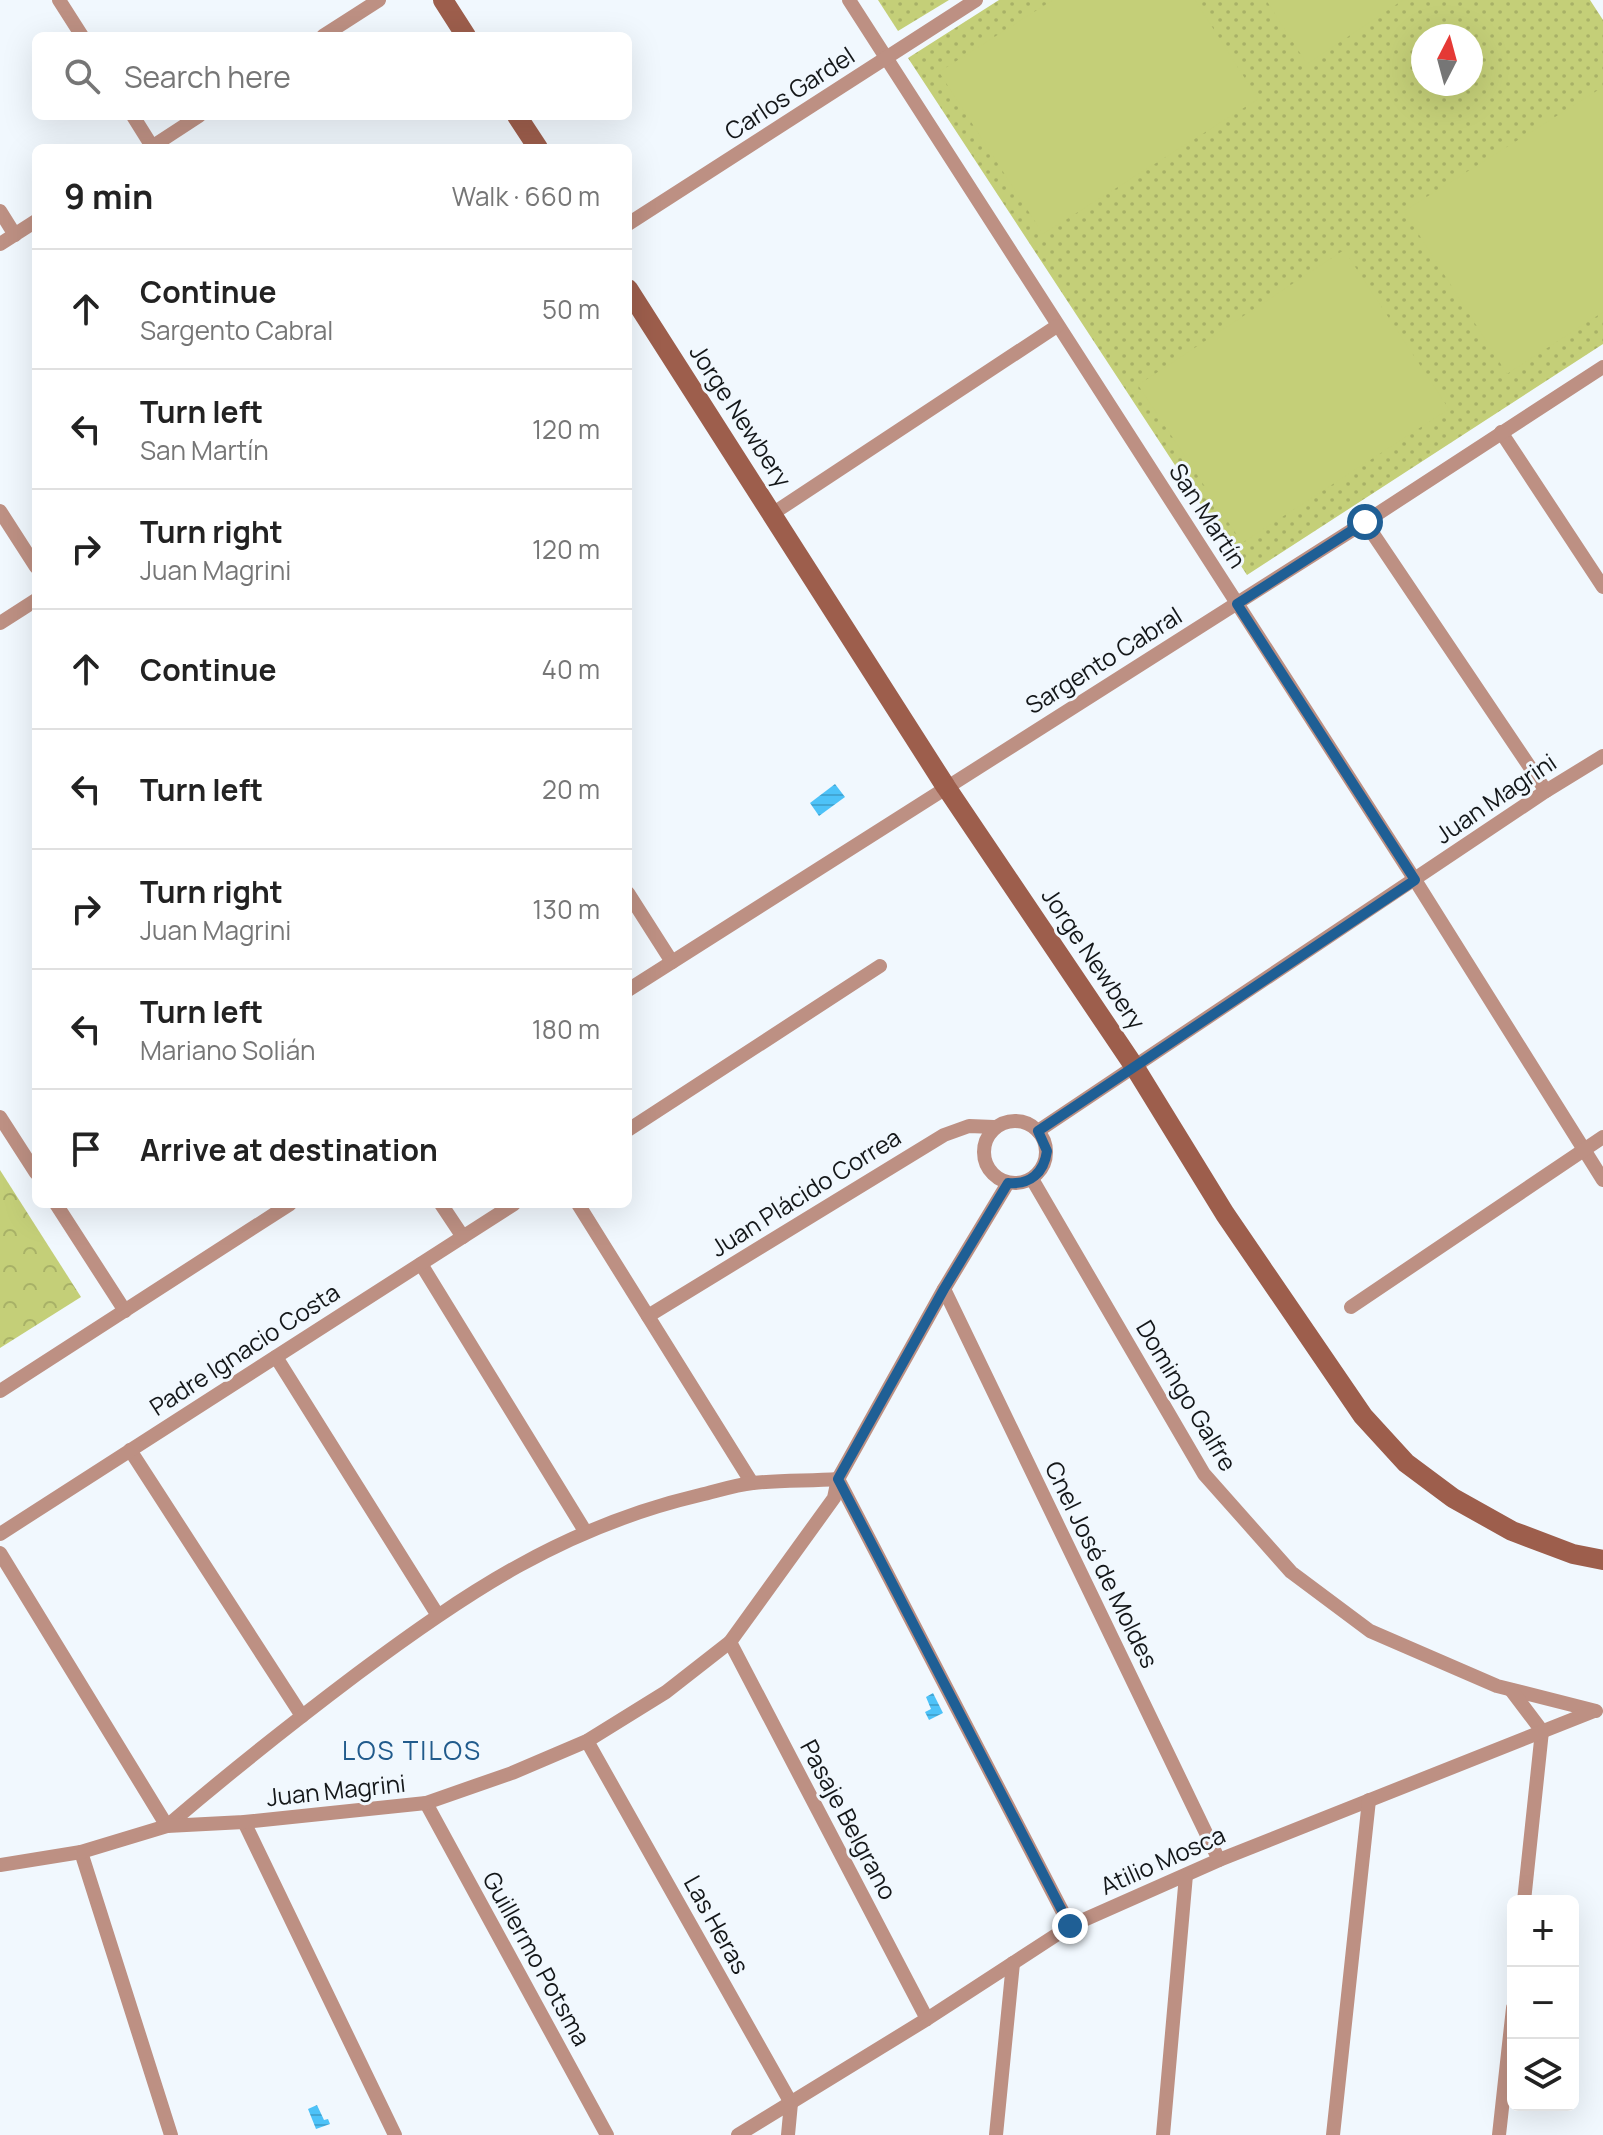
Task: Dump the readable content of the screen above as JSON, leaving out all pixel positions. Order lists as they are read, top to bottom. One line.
{"streets":{"main road":["Jorge Newbery"],"street":["Carlos Gardel","San Martín","Sargento Cabral","Juan Magrini","Juan Plácido Correa","Padre Ignacio Costa","Domingo Galfre","Cnel José de Moldes","Pasaje Belgrano","Atilio Mosca","Las Heras","Guillermo Potsma"]},"crossings":[["Carlos Gardel","San Martín"],["Jorge Newbery","Sargento Cabral"],["Jorge Newbery","Juan Magrini"],["San Martín","Sargento Cabral"],["San Martín","Juan Magrini"],["Juan Magrini","Juan Plácido Correa"],["Juan Magrini","Domingo Galfre"],["Juan Magrini","Cnel José de Moldes"],["Juan Magrini","Pasaje Belgrano"],["Juan Magrini","Las Heras"],["Juan Magrini","Guillermo Potsma"],["Juan Plácido Correa","Domingo Galfre"],["Domingo Galfre","Atilio Mosca"],["Cnel José de Moldes","Atilio Mosca"],["Pasaje Belgrano","Atilio Mosca"],["Atilio Mosca","Las Heras"]],"districts":["LOS TILOS"],"north":"top","page":{"search":"Search here","heading":["9 min","Walk · 660 m"],"list":[["Continue","Sargento Cabral","50 m"],["Turn left","San Martín","120 m"],["Turn right","Juan Magrini","120 m"],["Continue","40 m"],["Turn left","20 m"],["Turn right","Juan Magrini","130 m"],["Turn left","Mariano Solián","180 m"],"Arrive at destination"],"map_buttons":["+","−"]}}
